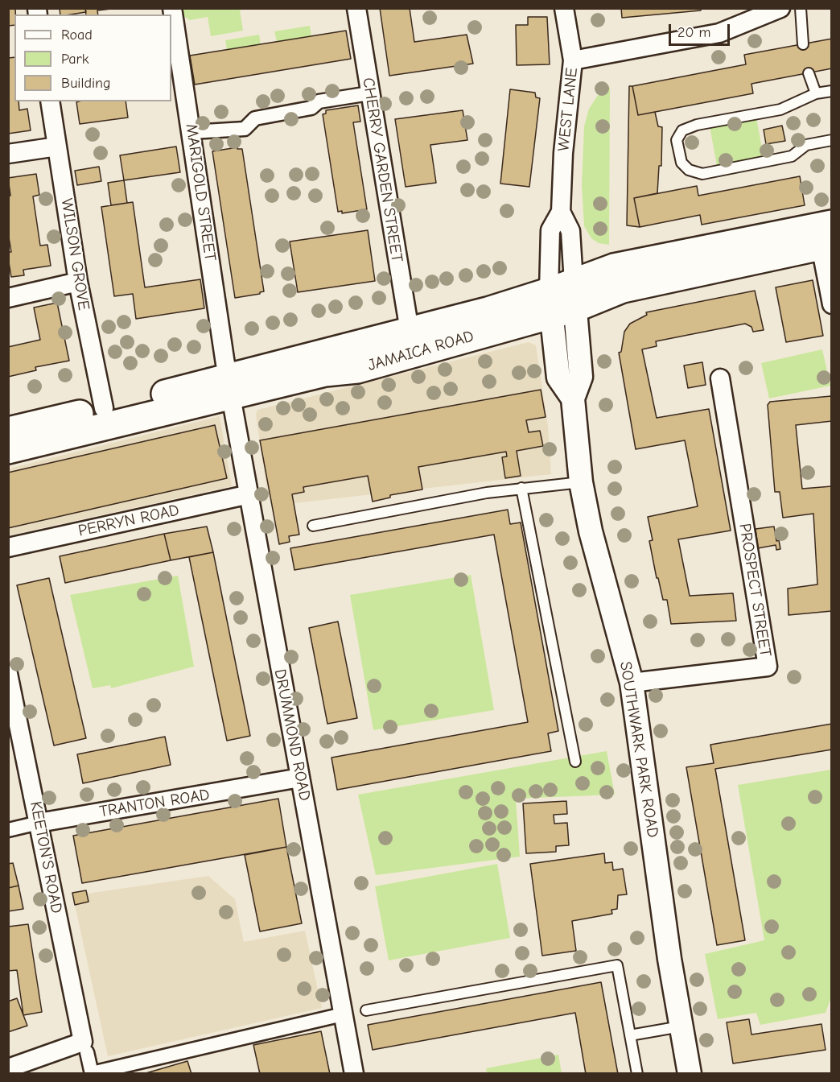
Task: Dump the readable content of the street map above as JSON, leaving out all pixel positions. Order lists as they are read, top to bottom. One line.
{"streets":{"main road":["JAMAICA ROAD"],"street":["WEST LANE","CHERRY GARDEN STREET","MARIGOLD STREET","WILSON GROVE","PERRYN ROAD","PROSPECT STREET","DRUMMOND ROAD","SOUTHWARK PARK ROAD","TRANTON ROAD","KEETON'S ROAD"]},"crossings":[["WEST LANE","JAMAICA ROAD"],["WEST LANE","SOUTHWARK PARK ROAD"],["CHERRY GARDEN STREET","JAMAICA ROAD"],["MARIGOLD STREET","JAMAICA ROAD"],["MARIGOLD STREET","DRUMMOND ROAD"],["WILSON GROVE","JAMAICA ROAD"],["JAMAICA ROAD","DRUMMOND ROAD"],["JAMAICA ROAD","SOUTHWARK PARK ROAD"],["PERRYN ROAD","DRUMMOND ROAD"],["PROSPECT STREET","SOUTHWARK PARK ROAD"],["DRUMMOND ROAD","TRANTON ROAD"],["TRANTON ROAD","KEETON'S ROAD"]],"legend":["Road","Park","Building"],"scale_bar":"20 m"}
